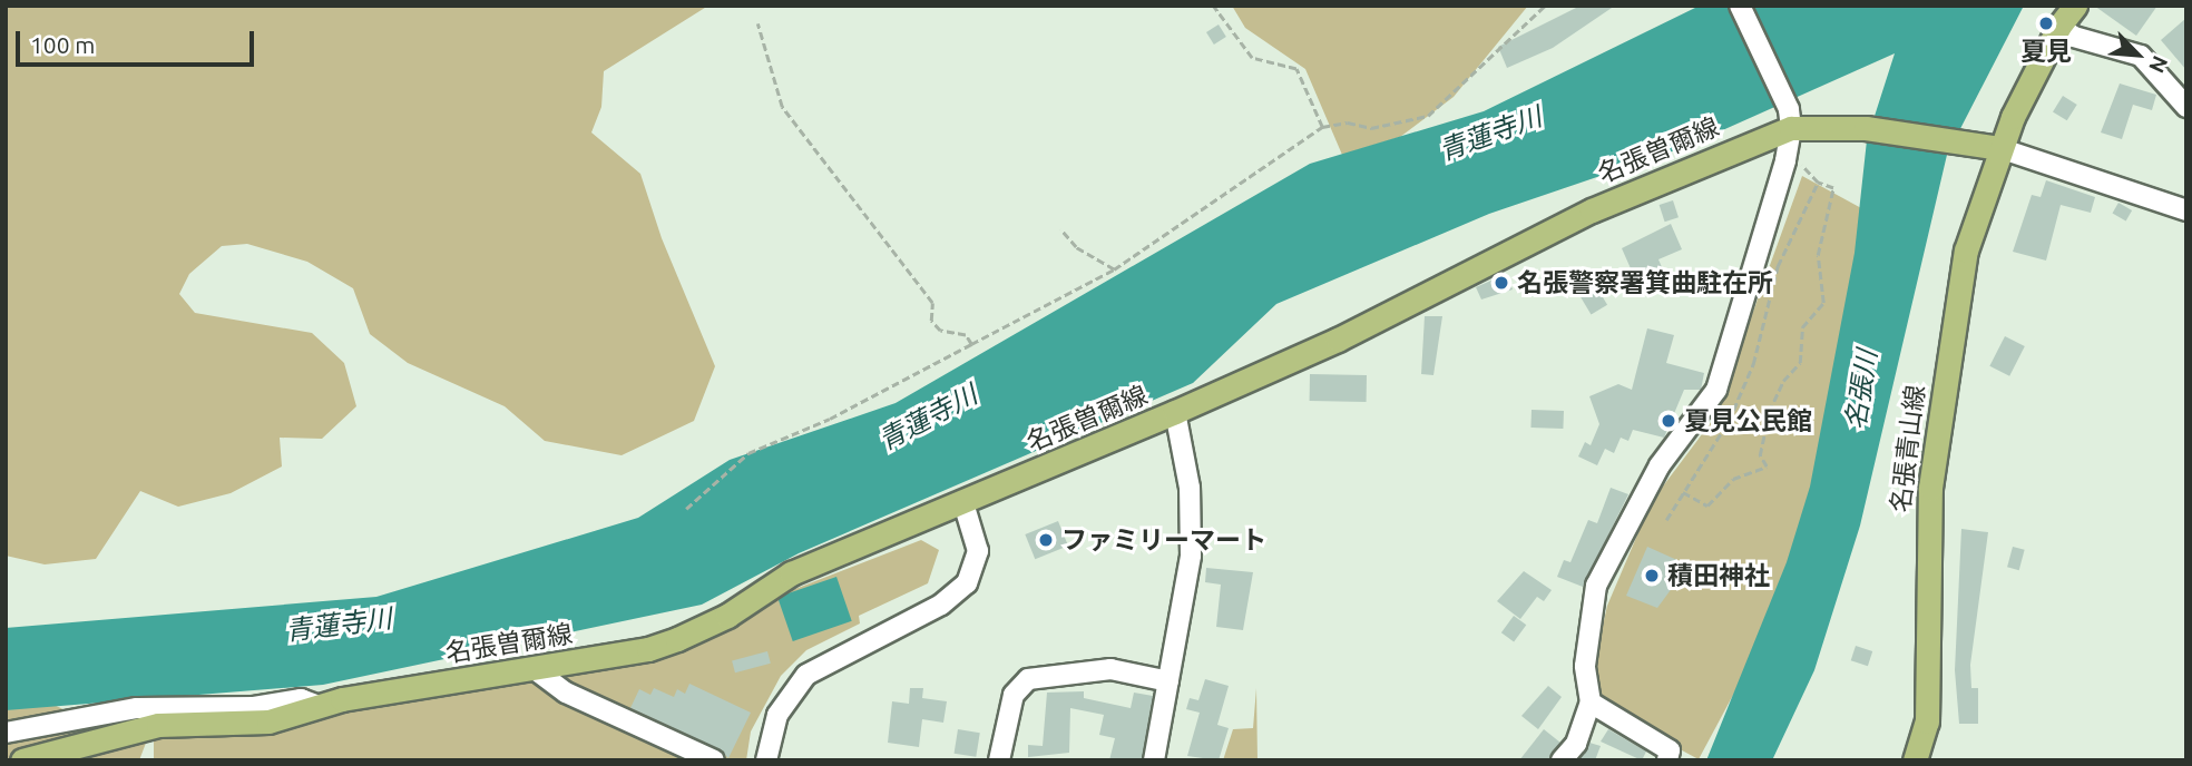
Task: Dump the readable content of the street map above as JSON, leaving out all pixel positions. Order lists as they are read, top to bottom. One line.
{"streets":{"main road":["名張曽爾線","名張青山線"]},"crossings":[["名張曽爾線","名張青山線"]],"water":["青蓮寺川","名張川"],"places":["夏見","名張警察署箕曲駐在所","夏見公民館","ファミリーマート","積田神社"],"scale_bar":"100 m","north":"bottom right"}
